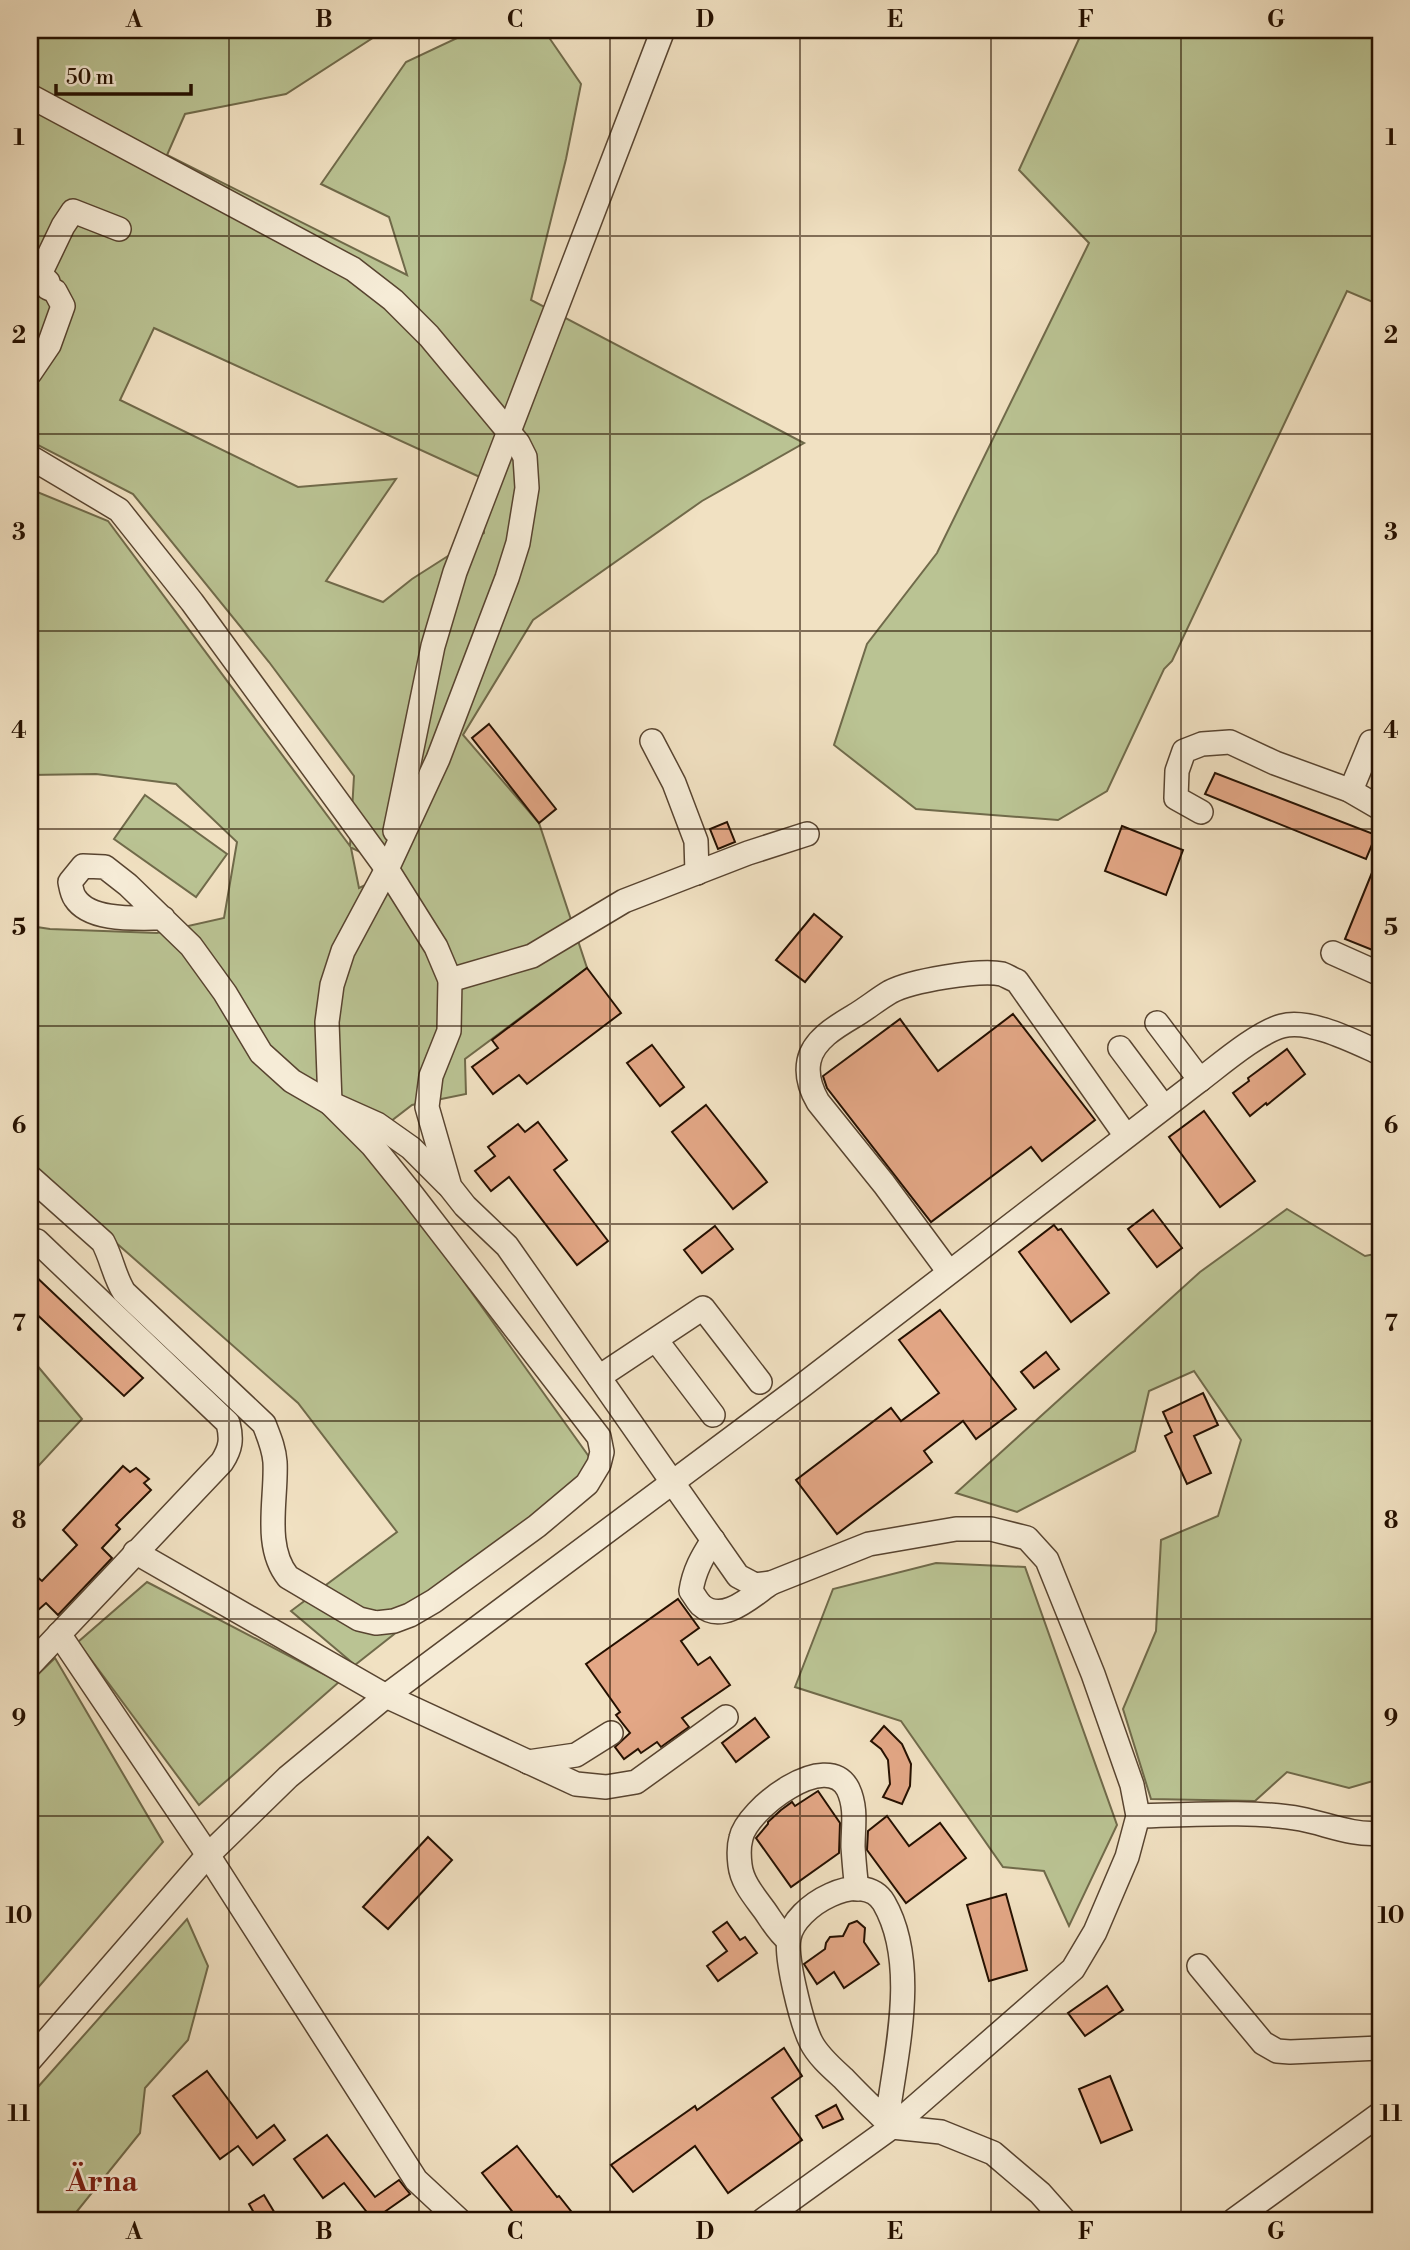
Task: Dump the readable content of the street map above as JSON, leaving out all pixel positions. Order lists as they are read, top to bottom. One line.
{"districts":["Ärna"],"scale_bar":"50 m","grid":{"columns":["A","B","C","D","E","F","G"],"rows":["1","2","3","4","5","6","7","8","9","10","11"]}}
